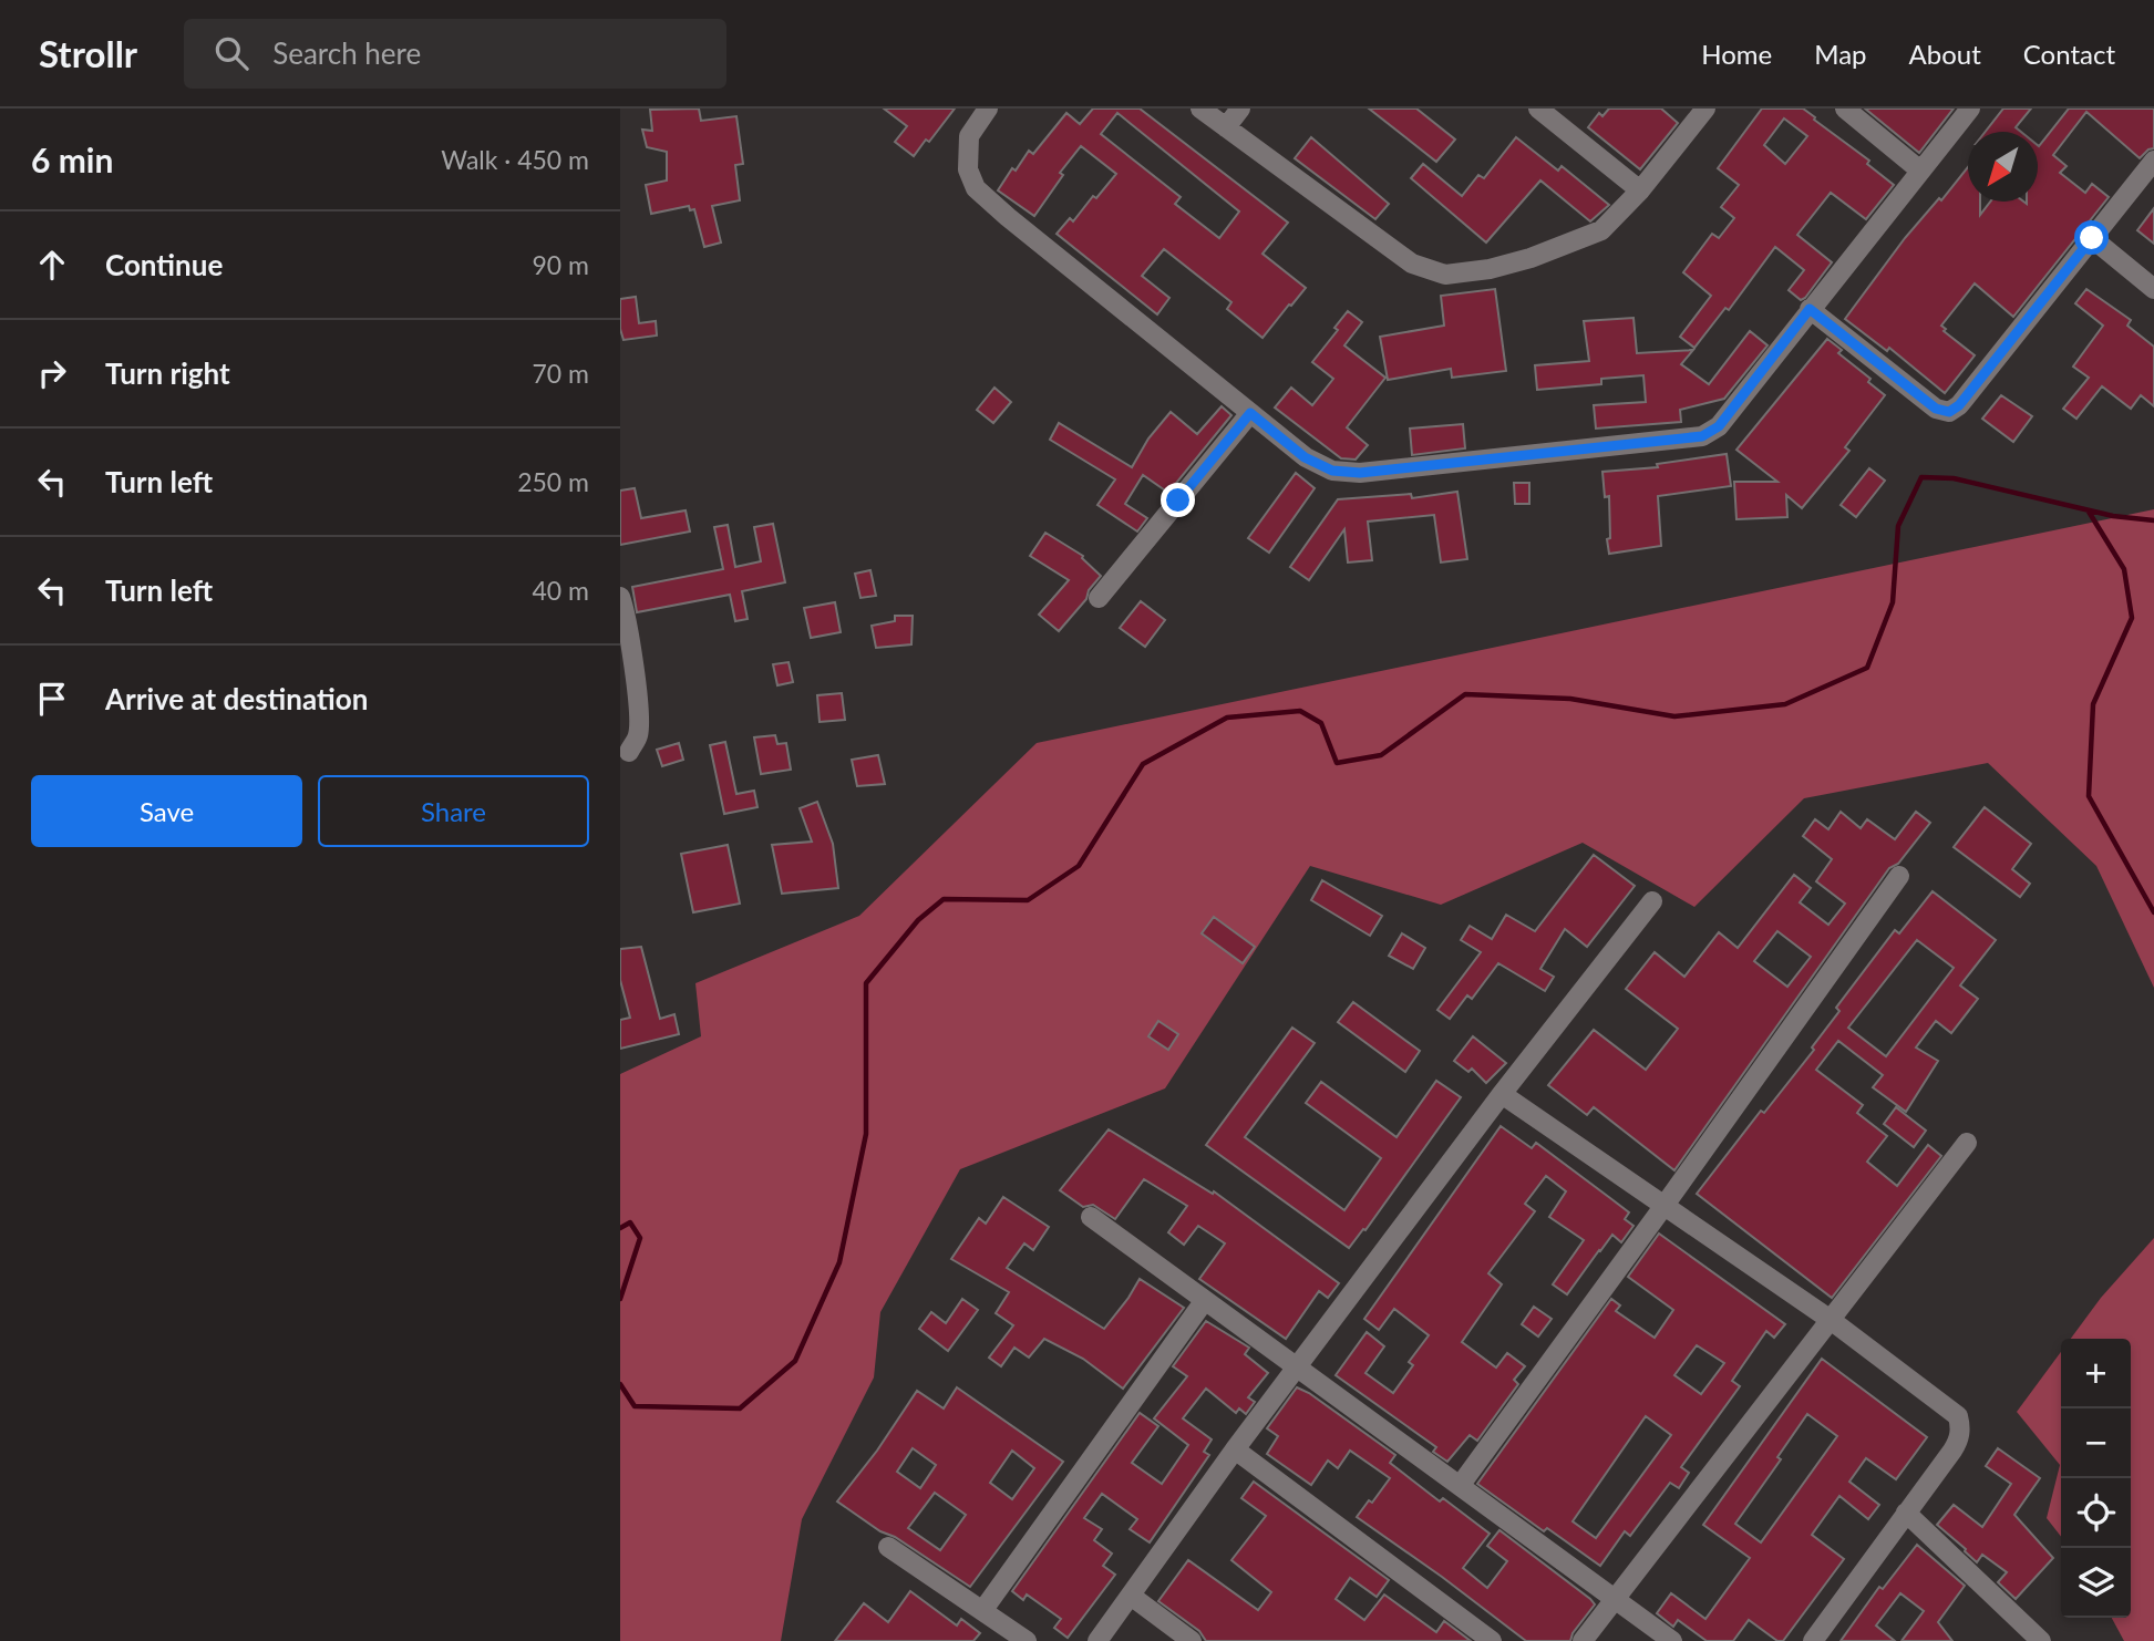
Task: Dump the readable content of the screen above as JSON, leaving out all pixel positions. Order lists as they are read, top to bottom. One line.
{"north":"bottom left","page":{"header":"Strollr","search":"Search here","nav":["Home","Map","About","Contact"],"heading":["6 min","Walk · 450 m"],"list":[["Continue","90 m"],["Turn right","70 m"],["Turn left","250 m"],["Turn left","40 m"],"Arrive at destination"],"buttons":["Save","Share"],"map_buttons":["+","−"]}}
